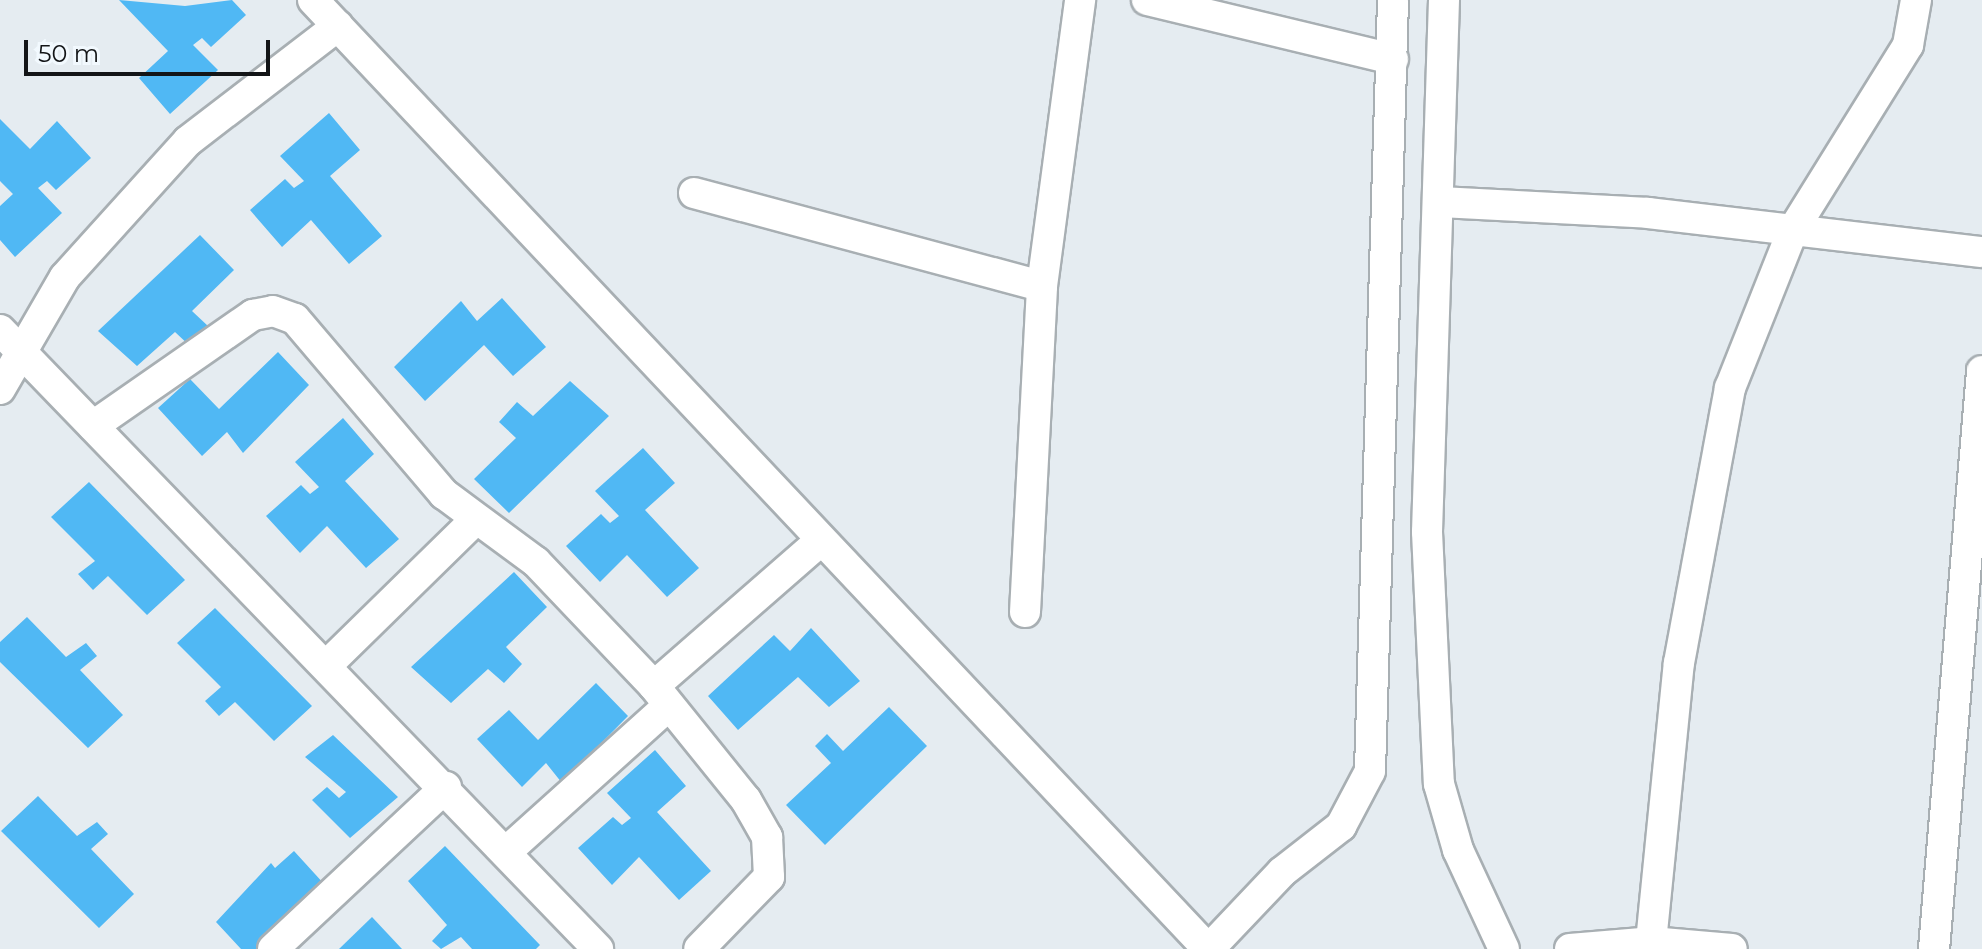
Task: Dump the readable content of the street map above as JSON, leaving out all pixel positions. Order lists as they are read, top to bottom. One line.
{"scale_bar":"50 m"}
